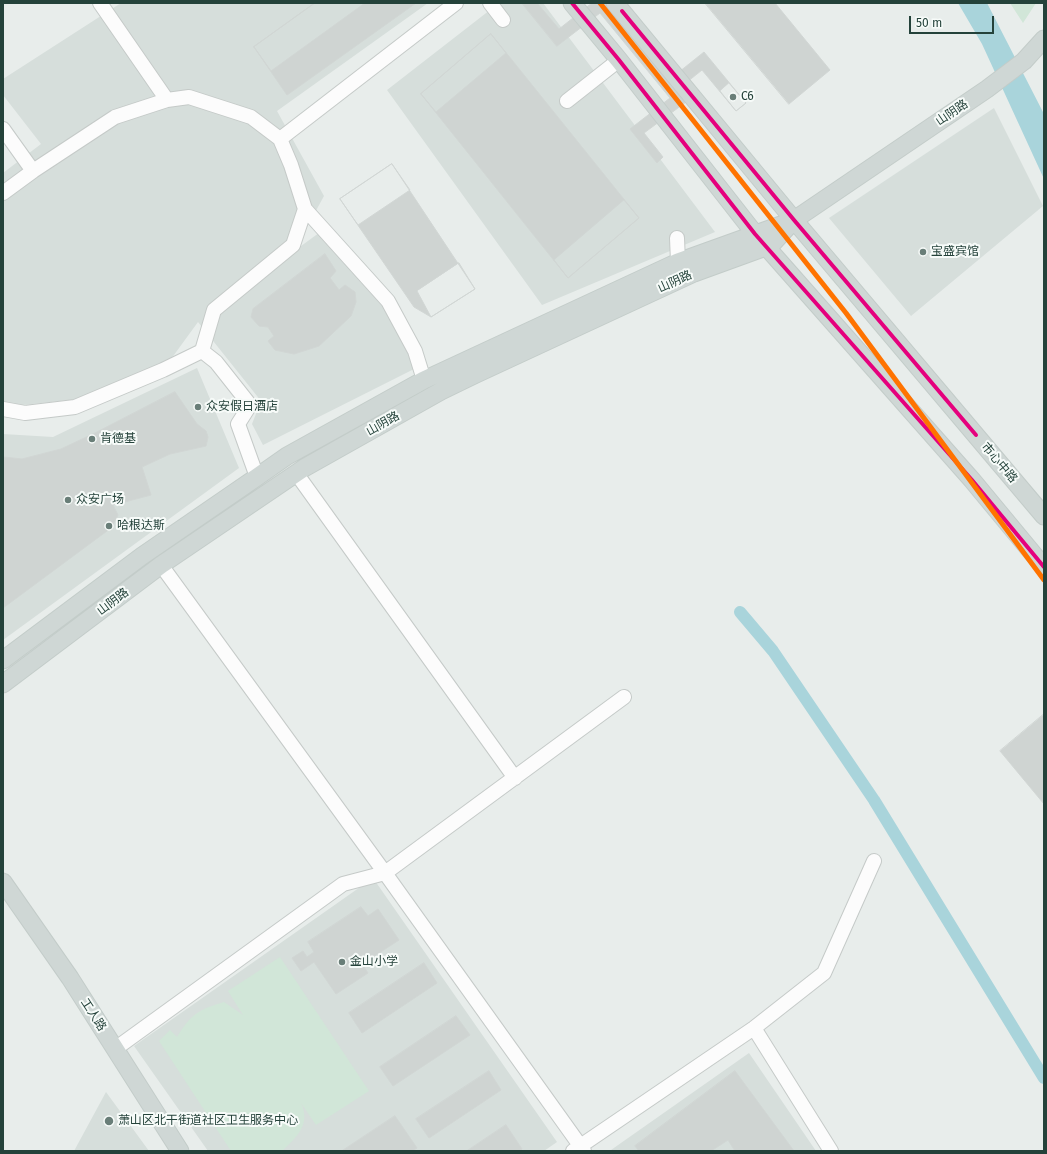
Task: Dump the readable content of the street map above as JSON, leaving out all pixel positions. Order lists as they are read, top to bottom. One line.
{"streets":{"main road":["山阴路","市心中路","工人路"]},"crossings":[["山阴路","市心中路"]],"places":["C6","宝盛宾馆","众安假日酒店","肯德基","众安广场","哈根达斯","金山小学","萧山区北干街道社区卫生服务中心"],"scale_bar":"50 m"}
